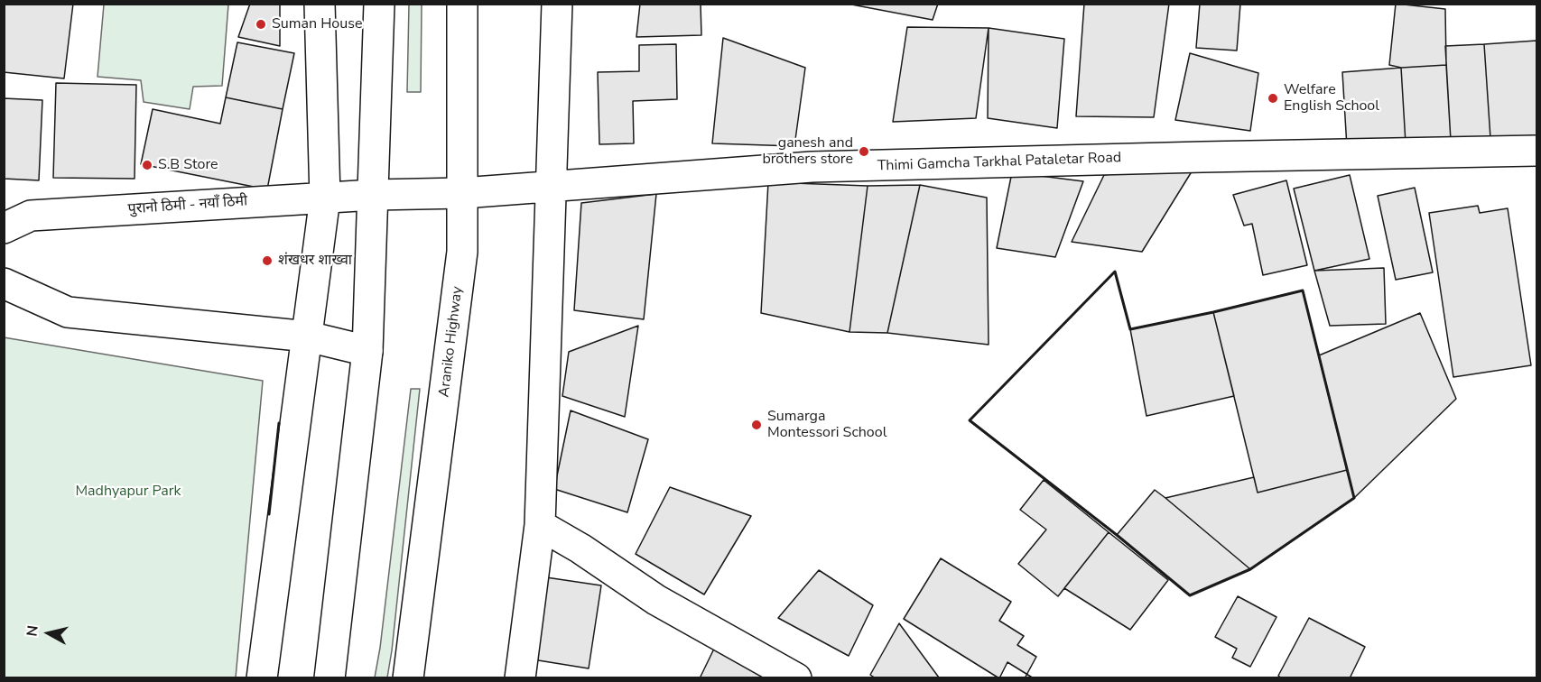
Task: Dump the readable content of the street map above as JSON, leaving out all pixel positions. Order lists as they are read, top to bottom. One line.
{"streets":{"main road":["Thimi Gamcha Tarkhal Pataletar Road","पुरानो ठिमी - नयाँ ठिमी","Araniko Highway"]},"crossings":[["Thimi Gamcha Tarkhal Pataletar Road","पुरानो ठिमी - नयाँ ठिमी"],["Thimi Gamcha Tarkhal Pataletar Road","Araniko Highway"]],"parks":["Madhyapur Park"],"places":["Suman House","Welfare English School","ganesh and brothers store","S.B Store","शंखधर शाख्वा","Sumarga Montessori School"],"north":"left"}
